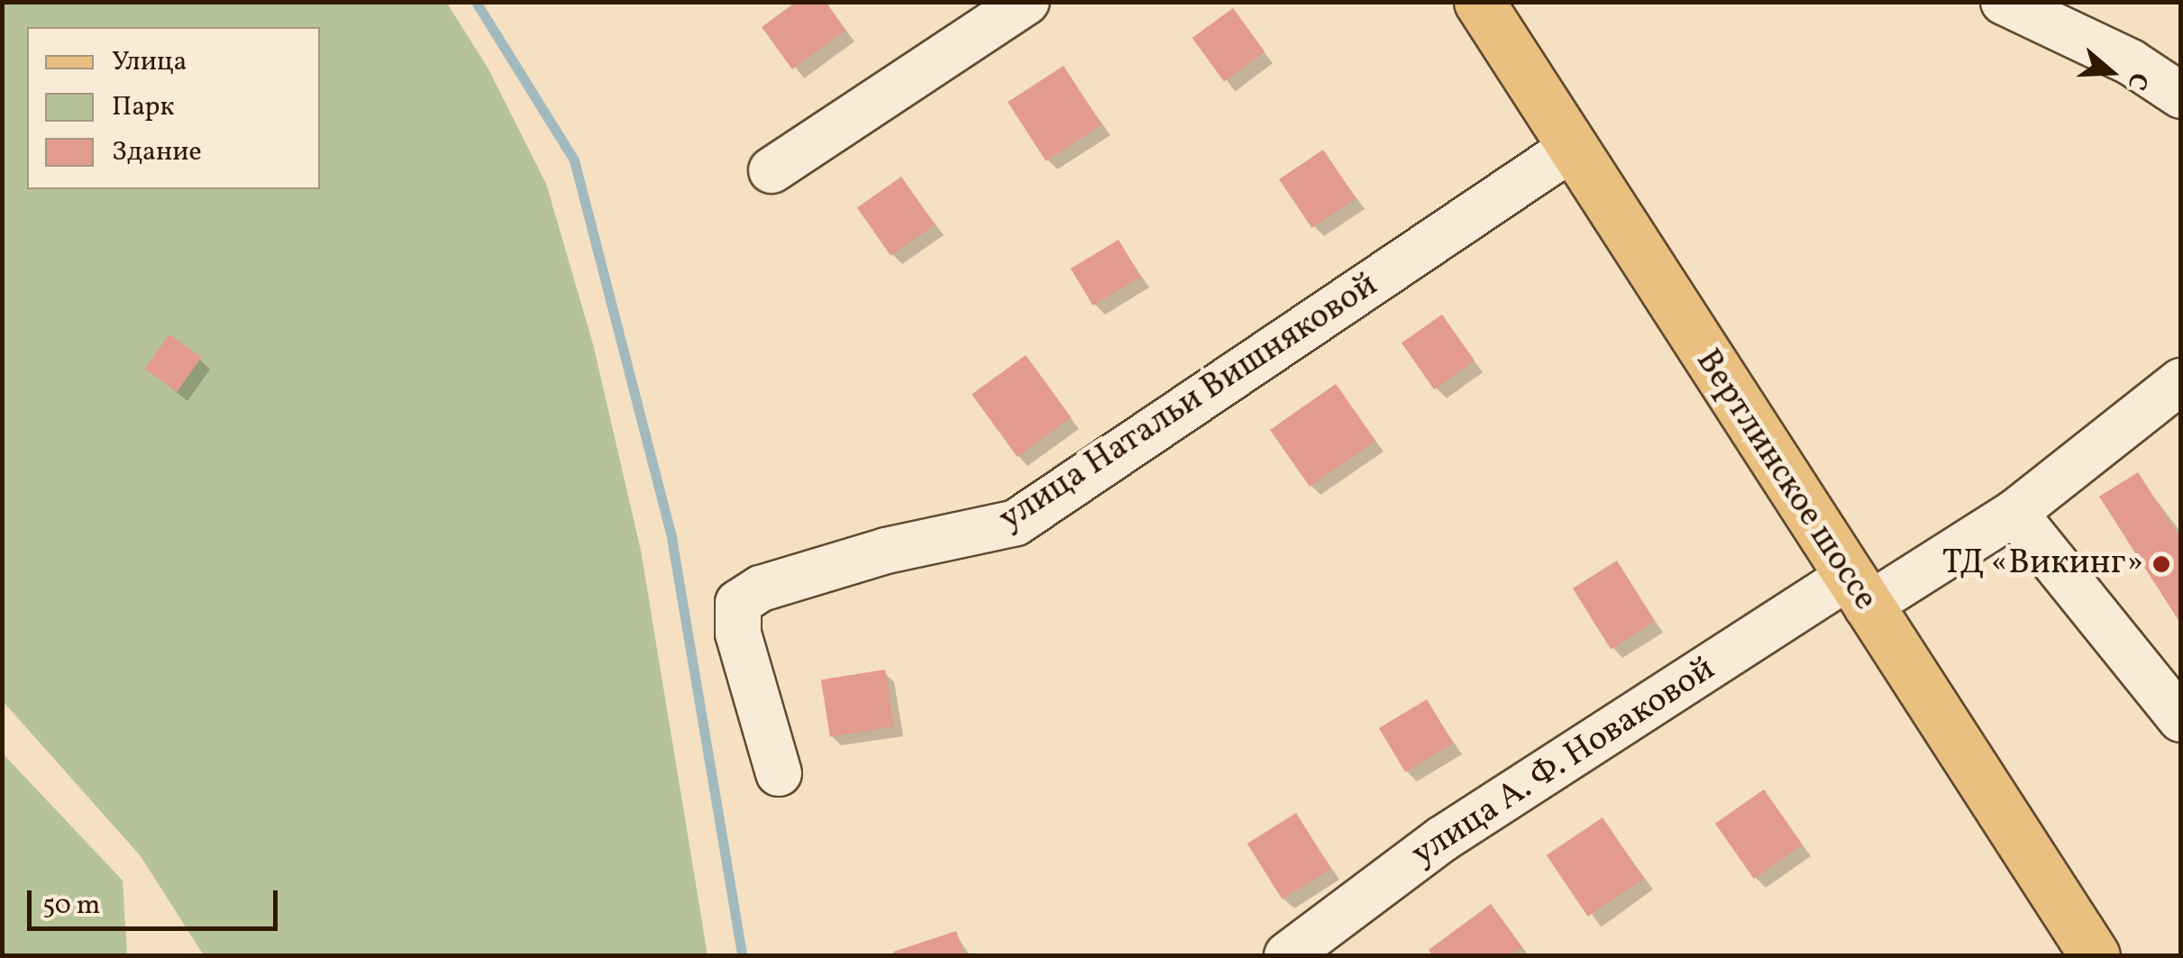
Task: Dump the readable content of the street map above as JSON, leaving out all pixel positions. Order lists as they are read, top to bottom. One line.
{"streets":{"main road":["Вертлинское шоссе"],"street":["улица Натальи Вишняковой","улица А. Ф. Новаковой"]},"crossings":[["улица Натальи Вишняковой","Вертлинское шоссе"],["Вертлинское шоссе","улица А. Ф. Новаковой"]],"places":["ТД «Викинг»"],"legend":["Улица","Парк","Здание"],"scale_bar":"50 m","north":"right"}
